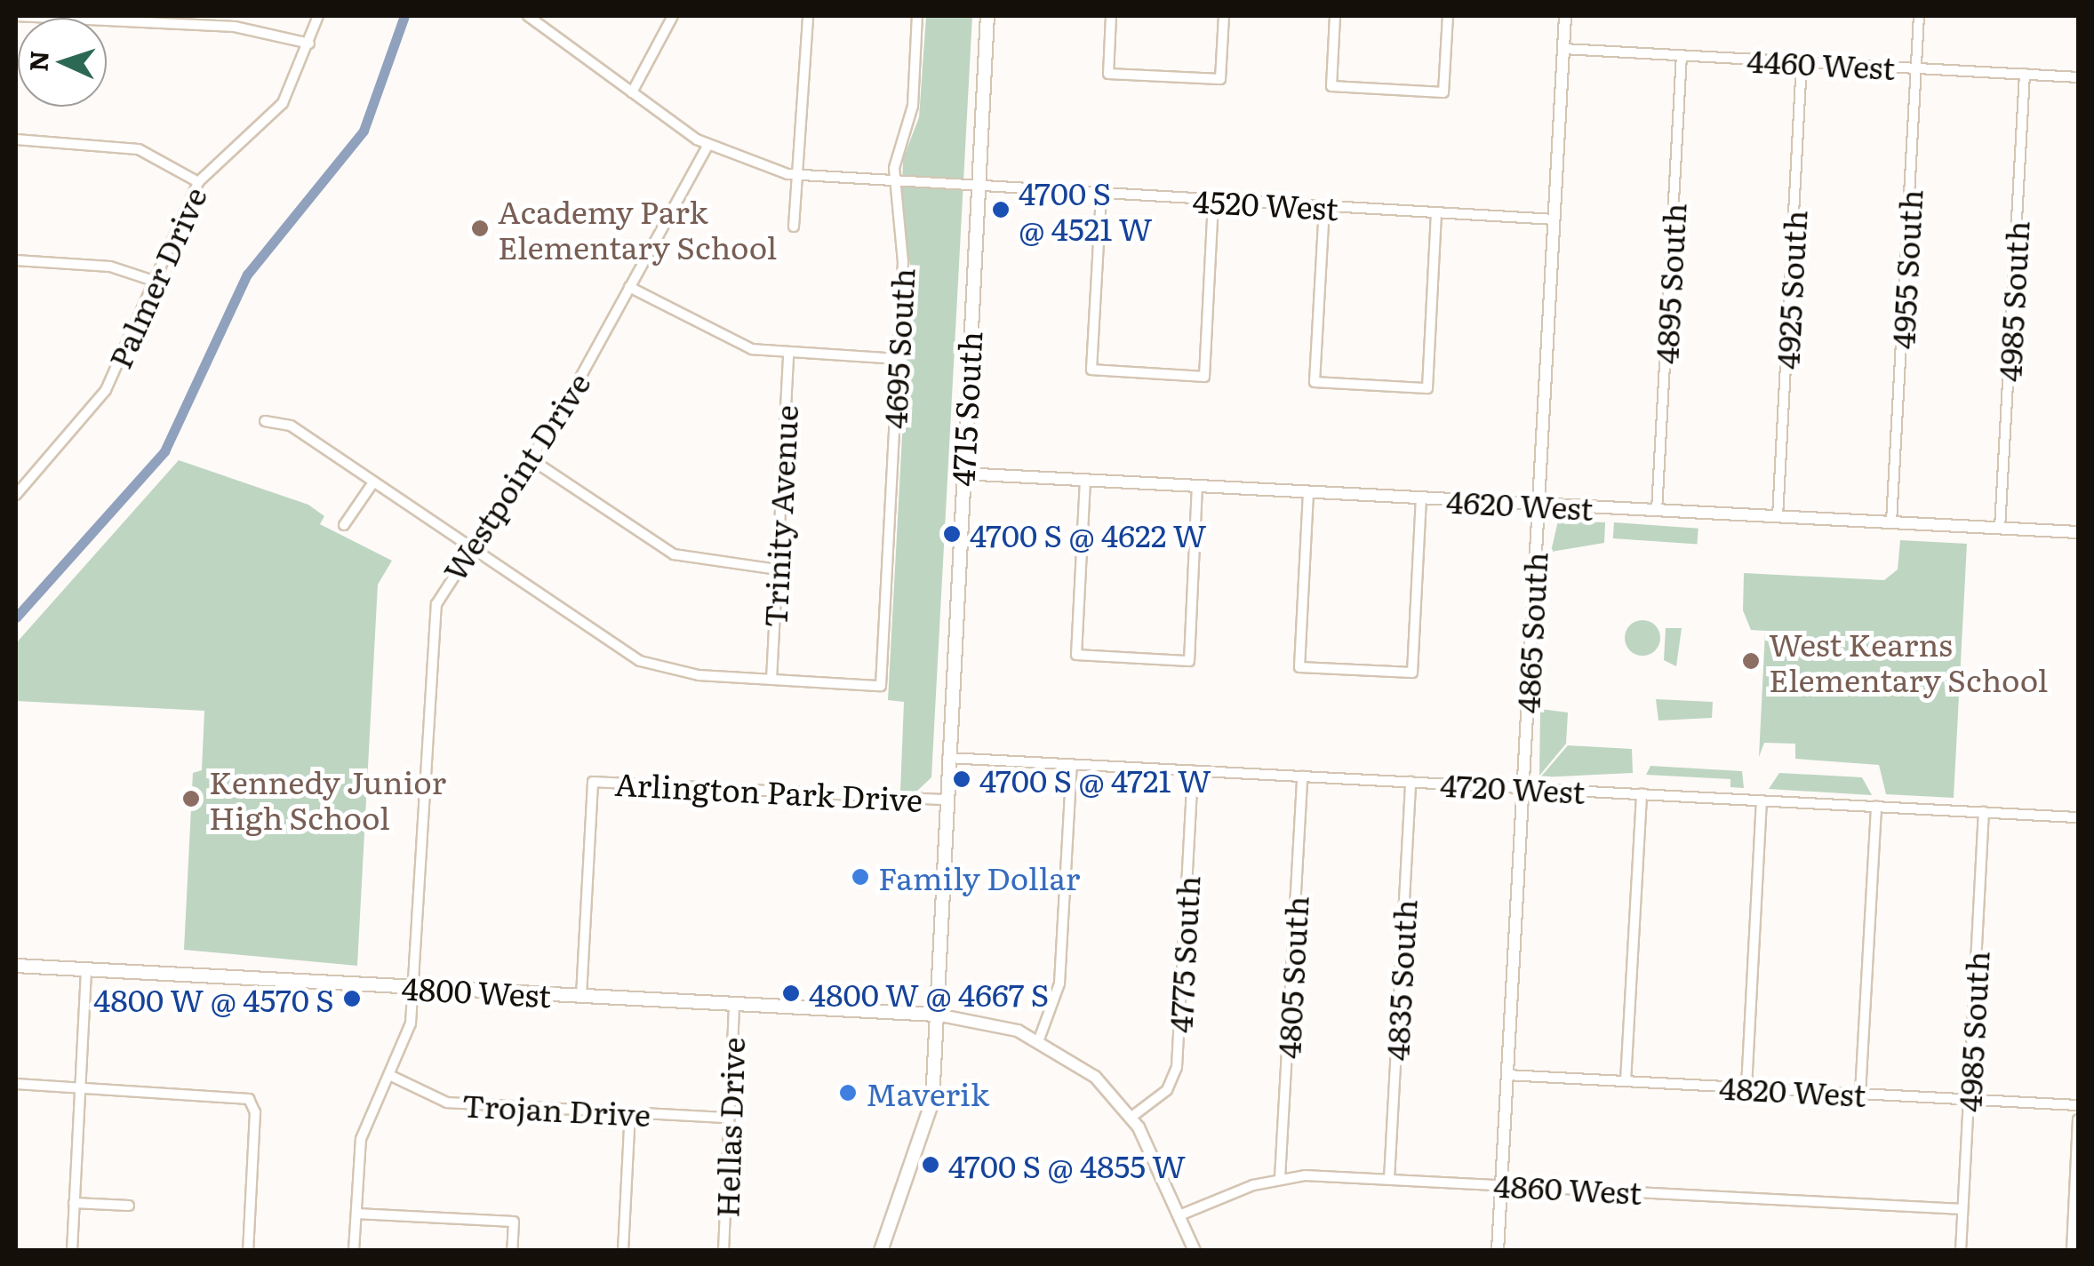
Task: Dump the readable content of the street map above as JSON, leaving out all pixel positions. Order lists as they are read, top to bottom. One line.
{"streets":{"main road":["4715 South","4800 West"],"street":["4460 West","4520 West","4955 South","Palmer Drive","4895 South","4925 South","4985 South","4695 South","Westpoint Drive","4620 West","Trinity Avenue","4865 South","4720 West","Arlington Park Drive","4775 South","4805 South","4835 South","4820 West","Trojan Drive","Hellas Drive","4860 West"]},"crossings":[["4460 West","4955 South"],["4460 West","4895 South"],["4460 West","4925 South"],["4460 West","4985 South"],["4460 West","4865 South"],["4520 West","4695 South"],["4520 West","4715 South"],["4520 West","Westpoint Drive"],["4520 West","4865 South"],["4955 South","4620 West"],["4895 South","4620 West"],["4925 South","4620 West"],["4985 South","4620 West"],["4985 South","4720 West"],["4985 South","4820 West"],["4985 South","4860 West"],["4695 South","Trinity Avenue"],["4715 South","4620 West"],["4715 South","4720 West"],["4715 South","Arlington Park Drive"],["4715 South","4800 West"],["Westpoint Drive","4800 West"],["Westpoint Drive","Trojan Drive"],["4620 West","4865 South"],["4865 South","4720 West"],["4865 South","4820 West"],["4865 South","4860 West"],["4720 West","4775 South"],["4720 West","4805 South"],["4720 West","4835 South"],["Arlington Park Drive","4800 West"],["4805 South","4860 West"],["4835 South","4860 West"],["4800 West","Hellas Drive"],["Trojan Drive","Hellas Drive"]],"places":["4700 S @ 4521 W","Academy Park Elementary School","4700 S @ 4622 W","West Kearns Elementary School","4700 S @ 4721 W","Kennedy Junior High School","Family Dollar","4800 W @ 4667 S","4800 W @ 4570 S","Maverik","4700 S @ 4855 W"],"north":"left"}
